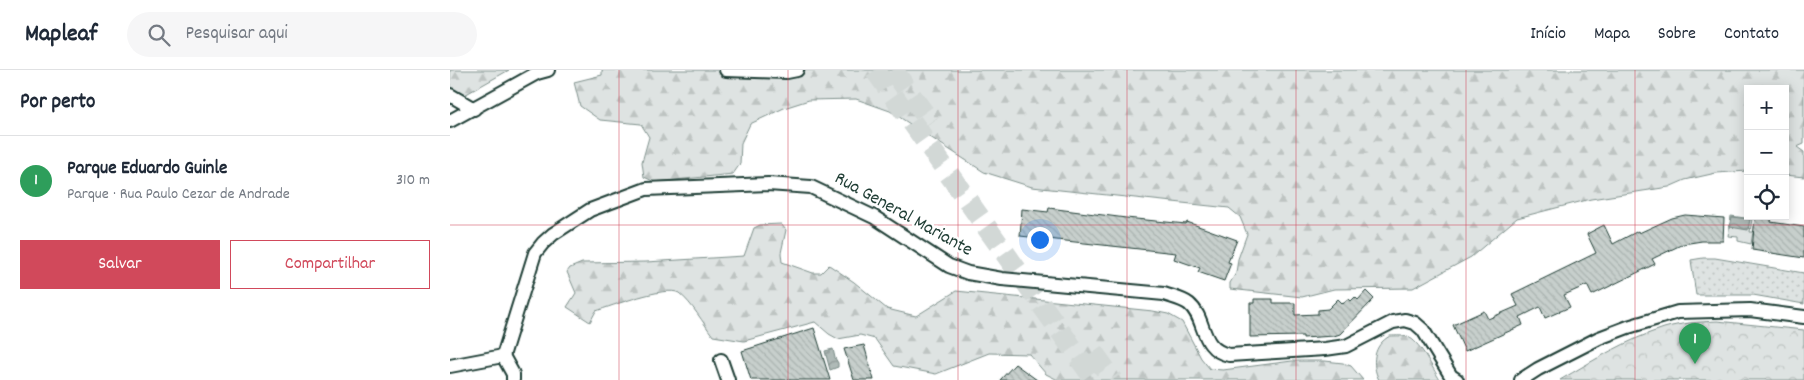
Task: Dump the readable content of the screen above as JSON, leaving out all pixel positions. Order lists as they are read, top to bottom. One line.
{"streets":{"street":["Rua General Mariante"]},"page":{"header":"Mapleaf","search":"Pesquisar aqui","nav":["Início","Mapa","Sobre","Contato"],"heading":"Por perto","map_buttons":["+","−"],"list":[{"mark":"1","name":"Parque Eduardo Guinle","note":"Parque · Rua Paulo Cezar de Andrade","value":"310 m"}],"buttons":["Salvar","Compartilhar"],"pins":"1"}}
